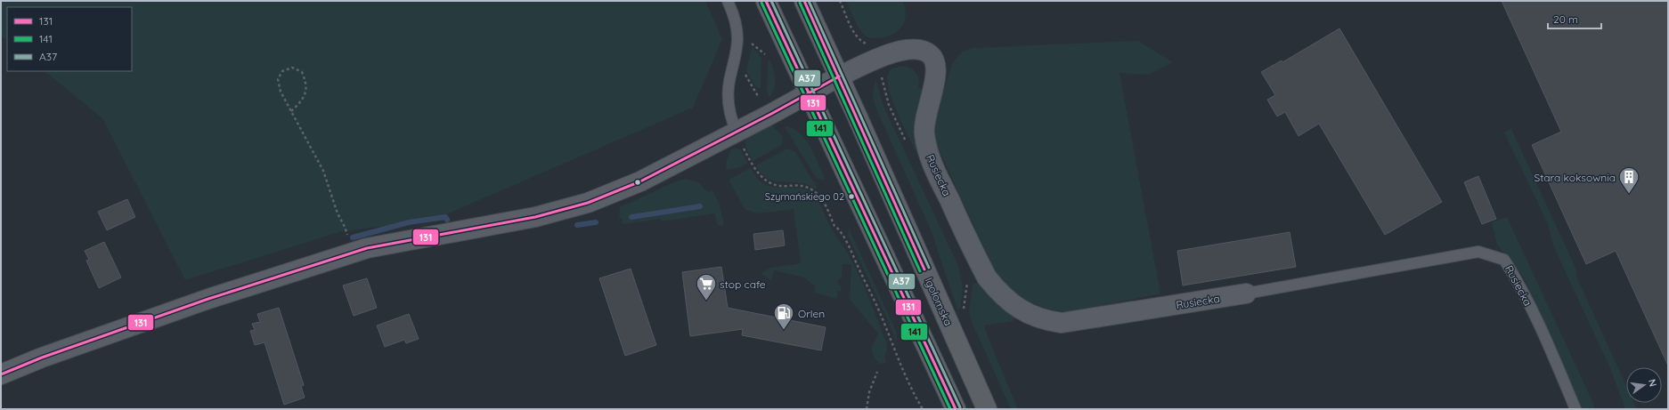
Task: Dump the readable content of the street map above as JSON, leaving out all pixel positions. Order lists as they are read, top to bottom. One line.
{"streets":{"main road":["Igołomska"],"street":["Rusiecka"]},"crossings":[["Rusiecka","Igołomska"]],"places":{"building":["Stara koksownia"],"other":["Szymańskiego 02"],"supermarket":["stop cafe"],"fuel station":["Orlen"]},"lines":["transit line 131","transit line A37","transit line 141"],"legend":["131","141","A37"],"scale_bar":"20 m","north":"right"}
